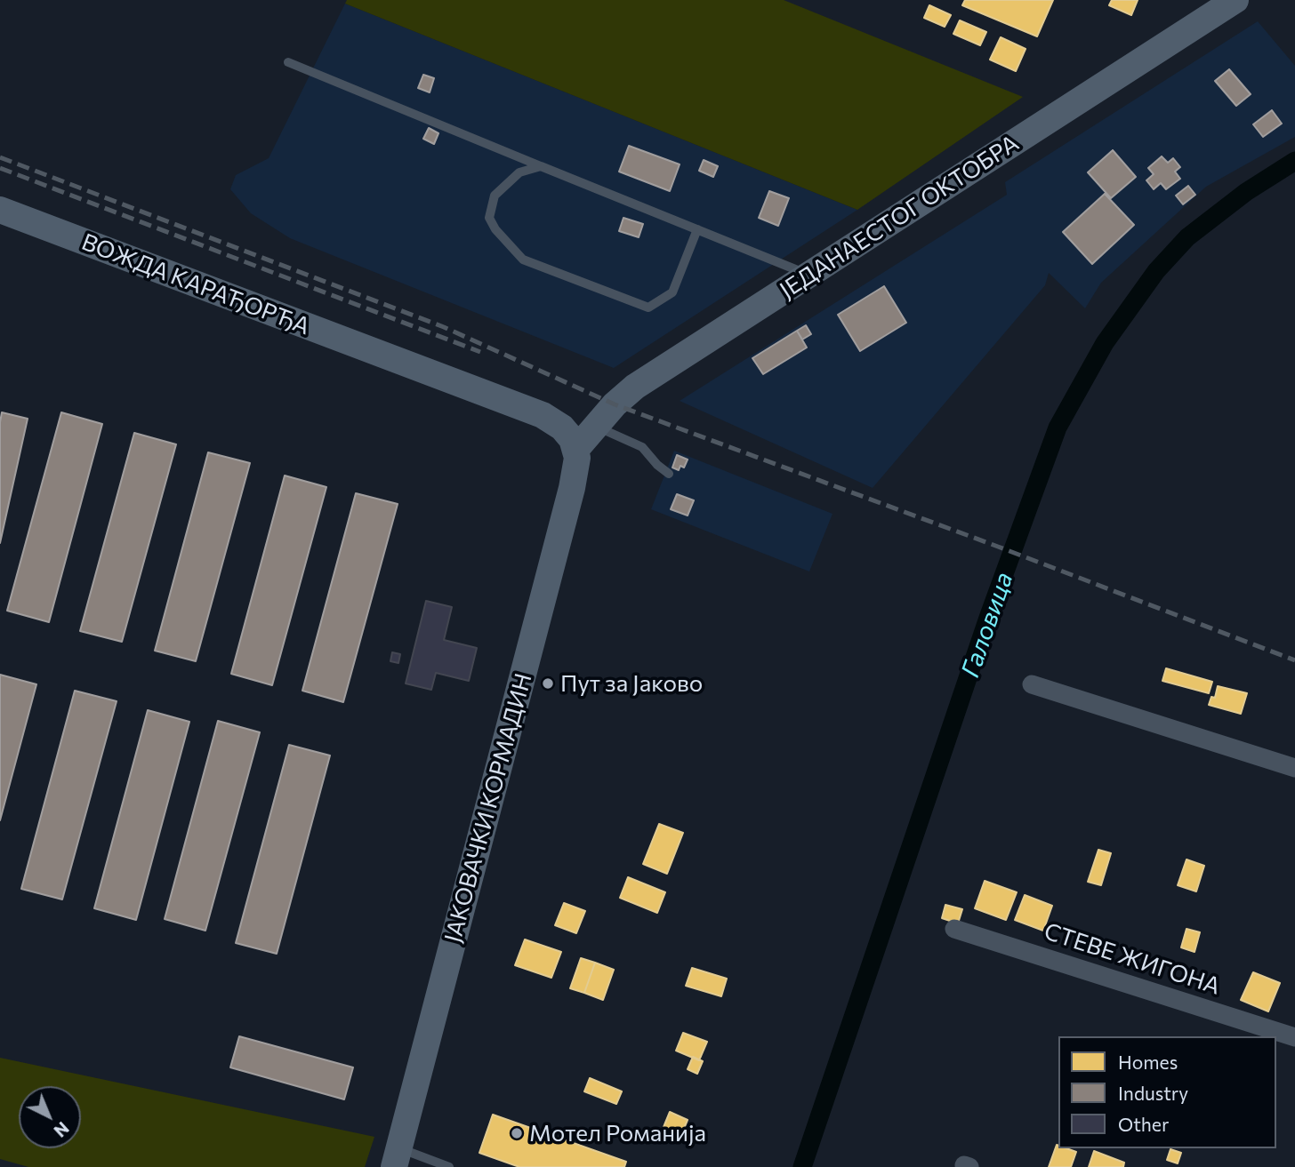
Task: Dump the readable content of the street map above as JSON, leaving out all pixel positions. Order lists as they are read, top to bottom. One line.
{"streets":{"main road":["ЈЕДАНАЕСТОГ ОКТОБРА","ВОЖДА КАРАЂОРЂА","ЈАКОВАЧКИ КОРМАДИН"],"street":["СТЕВЕ ЖИГОНА"]},"crossings":[["ЈЕДАНАЕСТОГ ОКТОБРА","ВОЖДА КАРАЂОРЂА"],["ЈЕДАНАЕСТОГ ОКТОБРА","ЈАКОВАЧКИ КОРМАДИН"],["ВОЖДА КАРАЂОРЂА","ЈАКОВАЧКИ КОРМАДИН"]],"water":["Галовица"],"places":["Пут за Јаково","Мотел Романија"],"legend":["Homes","Industry","Other"],"north":"bottom right"}
